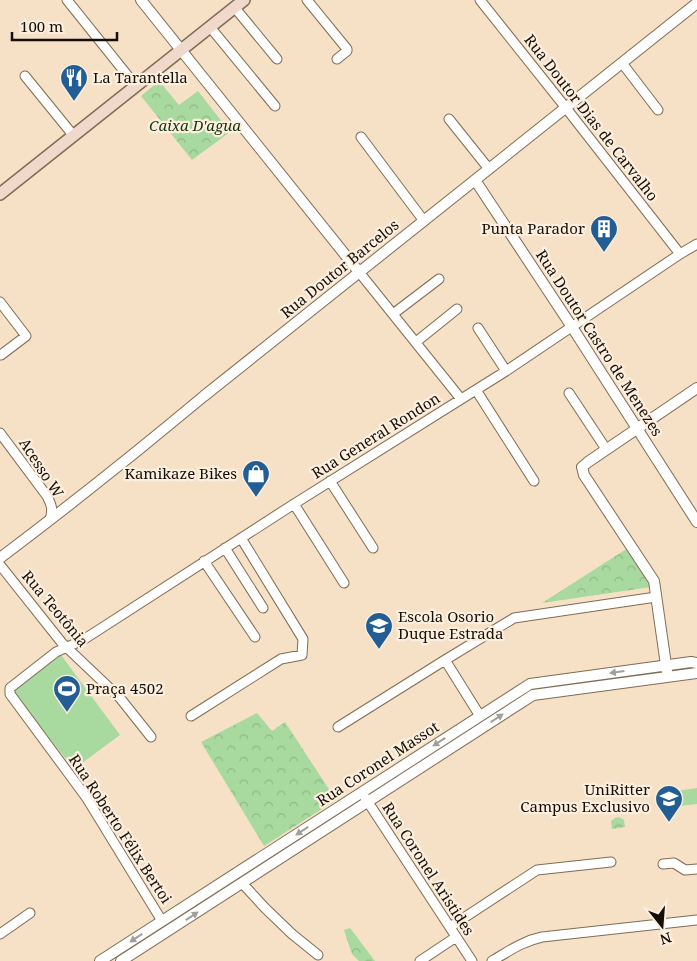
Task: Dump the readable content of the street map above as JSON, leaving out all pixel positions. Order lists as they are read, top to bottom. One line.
{"streets":{"street":["Rua Doutor Dias de Carvalho","Rua Doutor Barcelos","Rua Doutor Castro de Menezes","Rua General Rondon","Acesso W","Rua Teotônia","Rua Coronel Massot","Rua Roberto Félix Bertoi","Rua Coronel Aristides"]},"crossings":[["Rua Doutor Dias de Carvalho","Rua Doutor Barcelos"],["Rua Doutor Dias de Carvalho","Rua General Rondon"],["Rua Doutor Barcelos","Rua Doutor Castro de Menezes"],["Rua Doutor Barcelos","Acesso W"],["Rua Doutor Castro de Menezes","Rua General Rondon"],["Rua General Rondon","Rua Teotônia"],["Rua General Rondon","Rua Roberto Félix Bertoi"],["Rua Teotônia","Rua Roberto Félix Bertoi"],["Rua Coronel Massot","Rua Roberto Félix Bertoi"],["Rua Coronel Massot","Rua Coronel Aristides"]],"parks":["Caixa D'agua"],"places":{"restaurant":["La Tarantella"],"building":["Punta Parador"],"shop":["Kamikaze Bikes"],"school or university":["Escola Osorio Duque Estrada","UniRitter Campus Exclusivo"],"sports":["Praça 4502"]},"scale_bar":"100 m","north":"bottom"}
